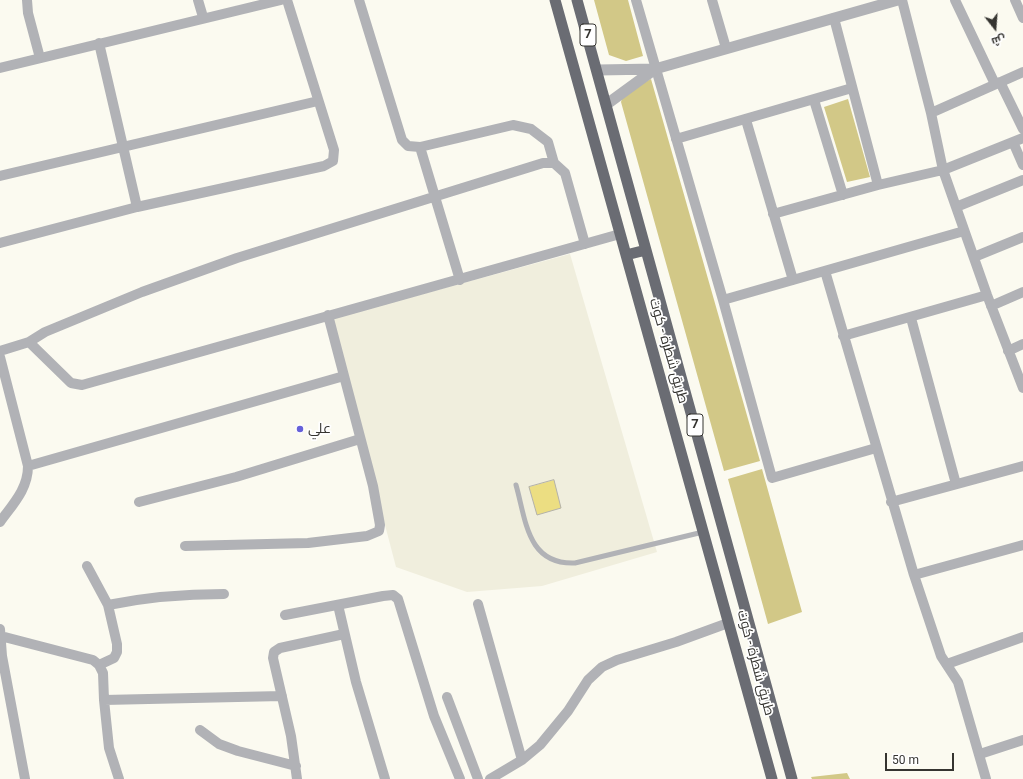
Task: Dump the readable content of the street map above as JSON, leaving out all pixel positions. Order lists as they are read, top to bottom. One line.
{"streets":{"highway":["7","طريق شطرة - كوت"]},"places":["علي"],"scale_bar":"50 m","north":"bottom"}
